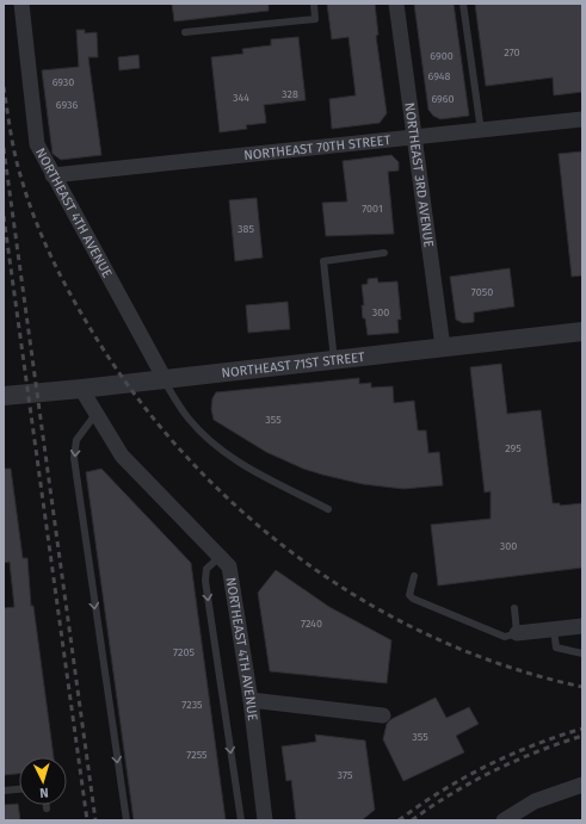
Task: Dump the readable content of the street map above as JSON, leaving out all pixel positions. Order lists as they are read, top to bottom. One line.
{"streets":{"street":["NORTHEAST 70TH STREET","NORTHEAST 3RD AVENUE","NORTHEAST 4TH AVENUE","NORTHEAST 71ST STREET"]},"crossings":[["NORTHEAST 70TH STREET","NORTHEAST 3RD AVENUE"],["NORTHEAST 70TH STREET","NORTHEAST 4TH AVENUE"],["NORTHEAST 3RD AVENUE","NORTHEAST 71ST STREET"],["NORTHEAST 4TH AVENUE","NORTHEAST 71ST STREET"]],"house_numbers":["270","6900","6948","6930","328","344","6960","6936","7001","385","7050","300","355","295","300","7240","7205","7235","355","7255","375"],"north":"bottom"}
